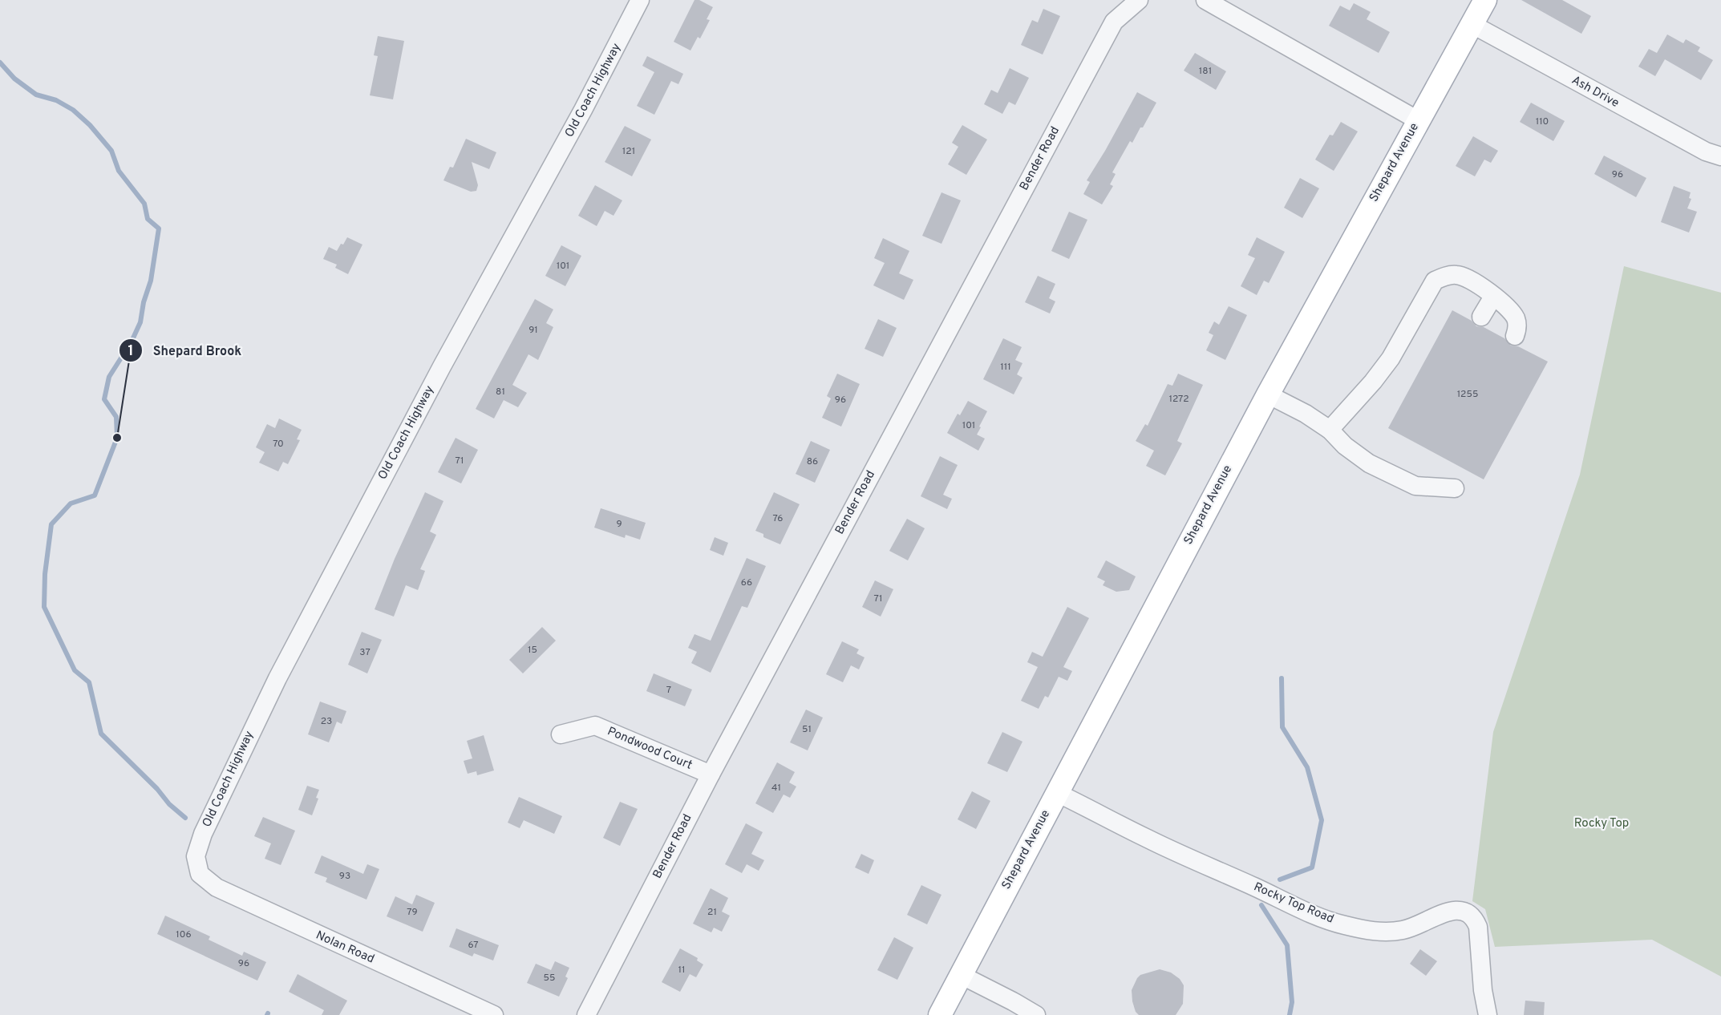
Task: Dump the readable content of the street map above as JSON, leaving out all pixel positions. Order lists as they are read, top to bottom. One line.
{"streets":{"main road":["Shepard Avenue"],"street":["Old Coach Highway","Ash Drive","Bender Road","Pondwood Court","Rocky Top Road","Nolan Road"]},"crossings":[["Old Coach Highway","Nolan Road"],["Ash Drive","Shepard Avenue"],["Bender Road","Pondwood Court"],["Shepard Avenue","Rocky Top Road"]],"parks":["Rocky Top"],"places":["Shepard Brook"],"house_numbers":["181","110","121","96","101","91","111","81","1255","1272","96","101","70","71","86","76","9","66","71","15","37","7","23","51","41","93","79","21","106","67","96","11","55"]}
